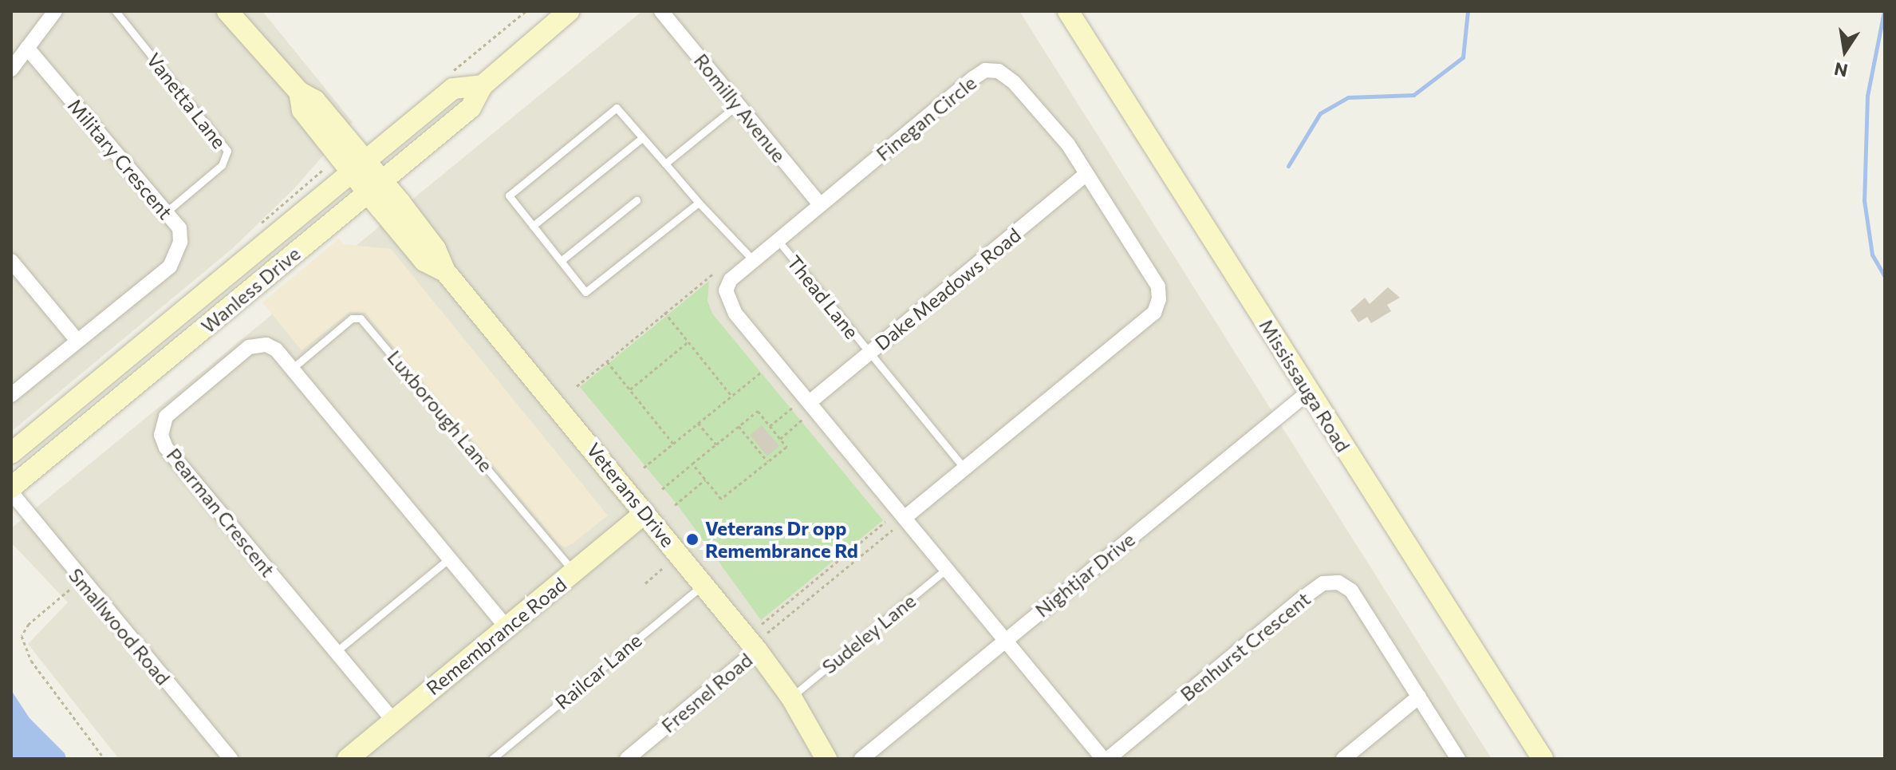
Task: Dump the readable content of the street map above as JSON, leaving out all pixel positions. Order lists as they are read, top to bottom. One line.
{"streets":{"main road":["Wanless Drive","Mississauga Road","Veterans Drive","Remembrance Road"],"street":["Romilly Avenue","Finegan Circle","Military Crescent","Dake Meadows Road","Pearman Crescent","Nightjar Drive","Smallwood Road","Benhurst Crescent","Fresnel Road"],"lane":["Vanetta Lane","Thead Lane","Luxborough Lane","Sudeley Lane","Railcar Lane"]},"crossings":[["Vanetta Lane","Military Crescent"],["Romilly Avenue","Finegan Circle"],["Finegan Circle","Dake Meadows Road"],["Finegan Circle","Thead Lane"],["Finegan Circle","Nightjar Drive"],["Finegan Circle","Sudeley Lane"],["Finegan Circle","Benhurst Crescent"],["Dake Meadows Road","Thead Lane"],["Wanless Drive","Veterans Drive"],["Mississauga Road","Nightjar Drive"],["Luxborough Lane","Pearman Crescent"],["Luxborough Lane","Remembrance Road"],["Veterans Drive","Sudeley Lane"],["Veterans Drive","Remembrance Road"],["Veterans Drive","Railcar Lane"],["Veterans Drive","Fresnel Road"],["Pearman Crescent","Remembrance Road"]],"places":["Veterans Dr opp Remembrance Rd"],"north":"bottom"}
